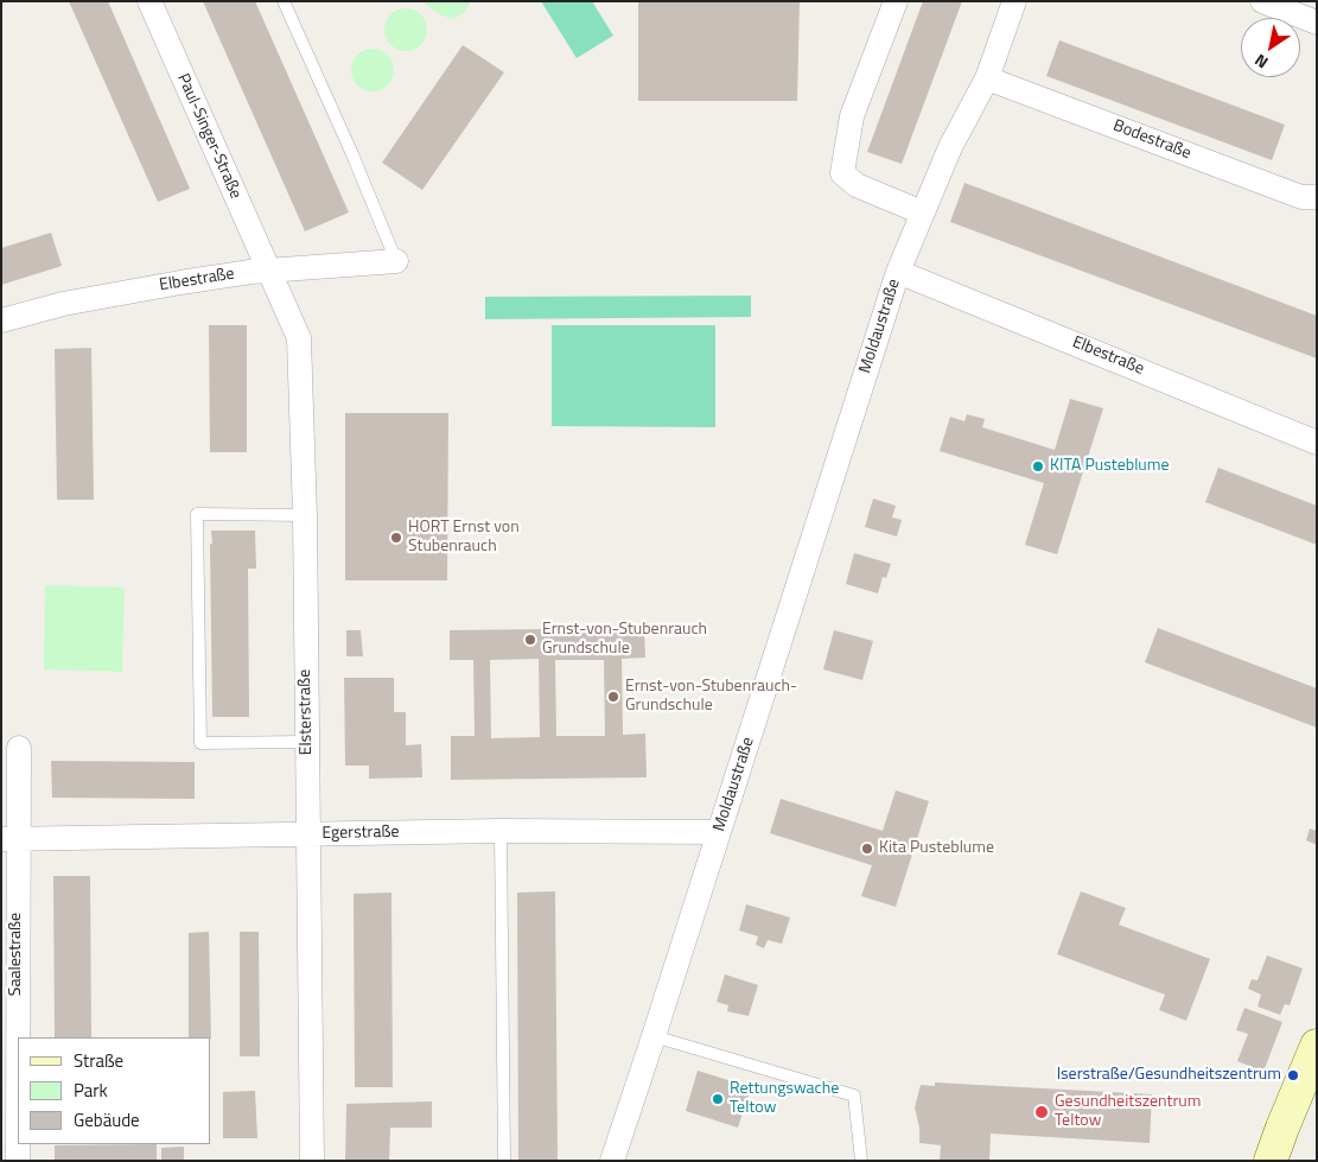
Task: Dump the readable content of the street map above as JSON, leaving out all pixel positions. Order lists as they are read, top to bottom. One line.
{"streets":{"street":["Paul-Singer-Straße","Bodestraße","Elbestraße","Moldaustraße","Elsterstraße","Egerstraße","Saalestraße"]},"crossings":[["Paul-Singer-Straße","Elbestraße"],["Paul-Singer-Straße","Elsterstraße"],["Elbestraße","Moldaustraße"],["Elbestraße","Elsterstraße"],["Moldaustraße","Egerstraße"],["Elsterstraße","Egerstraße"],["Egerstraße","Saalestraße"]],"places":["KITA Pusteblume","HORT Ernst von Stubenrauch","Ernst-von-Stubenrauch Grundschule","Ernst-von-Stubenrauch- Grundschule","Kita Pusteblume","Iserstraße/Gesundheitszentrum","Rettungswache Teltow","Gesundheitszentrum Teltow"],"legend":["Straße","Park","Gebäude"],"north":"bottom left"}
